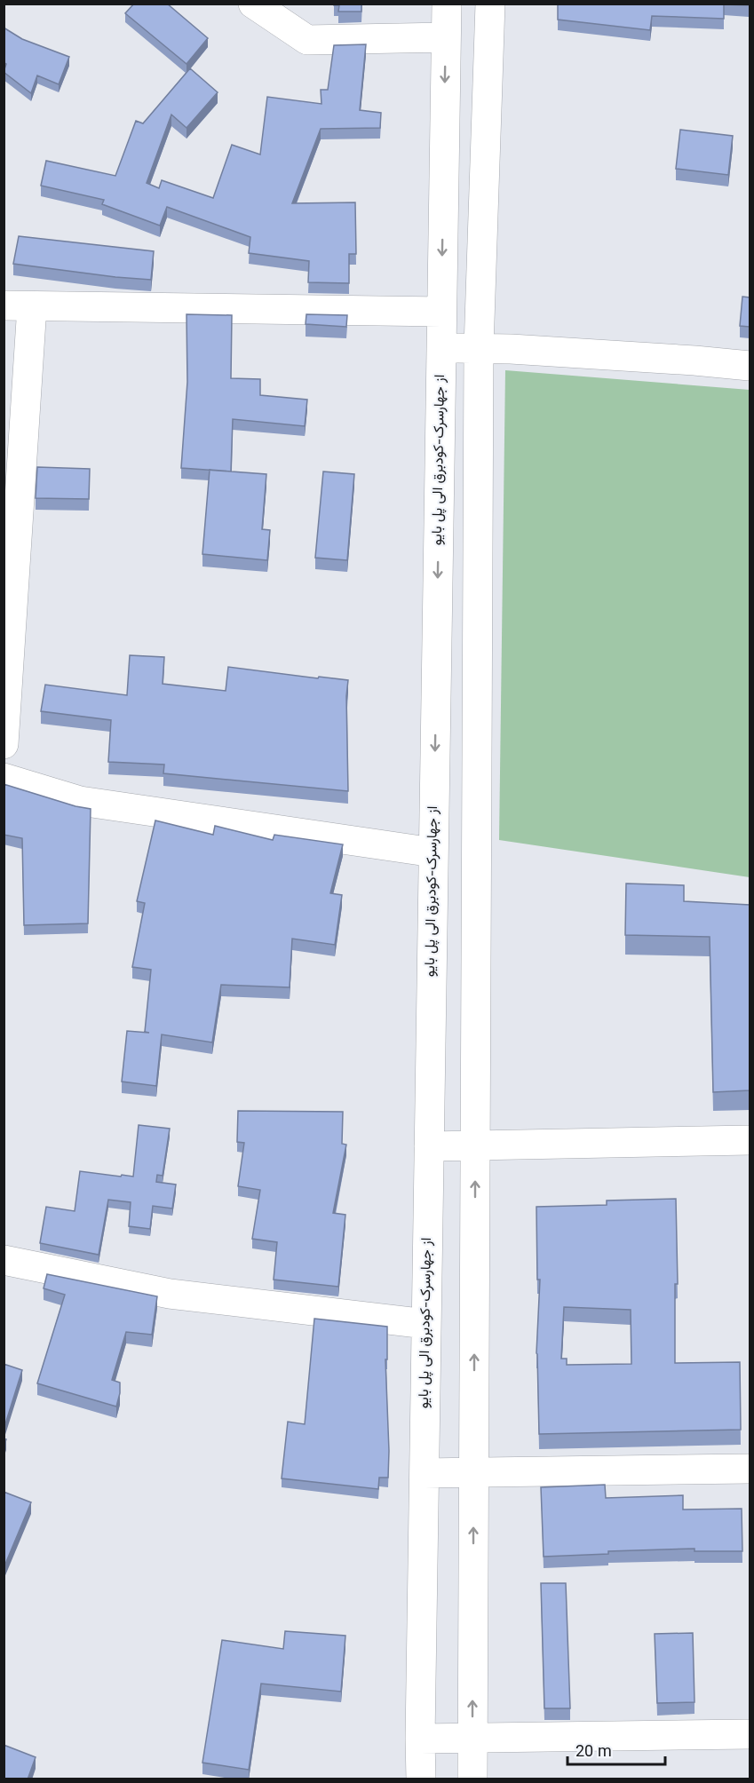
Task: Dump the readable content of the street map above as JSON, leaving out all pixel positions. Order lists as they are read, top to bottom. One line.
{"streets":{"street":["از جهارسرک-کودبرق الی پل بایو"]},"scale_bar":"20 m"}
